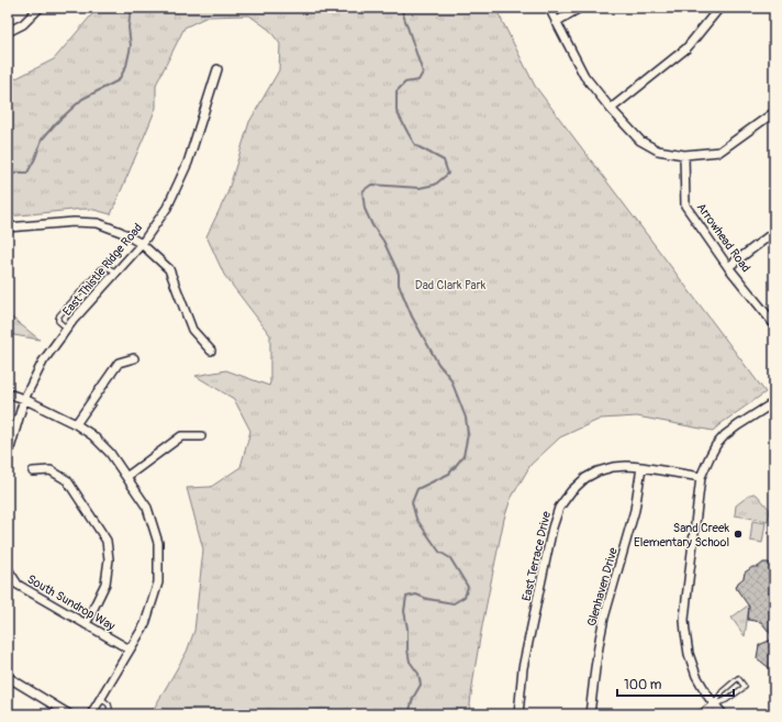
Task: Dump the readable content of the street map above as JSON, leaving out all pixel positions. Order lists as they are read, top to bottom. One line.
{"streets":{"street":["Arrowhead Road","East Thistle Ridge Road","East Terrace Drive","Glenhaven Drive","South Sundrop Way"]},"crossings":[["East Terrace Drive","Glenhaven Drive"]],"parks":["Dad Clark Park"],"places":["Sand Creek Elementary School"],"scale_bar":"100 m"}
